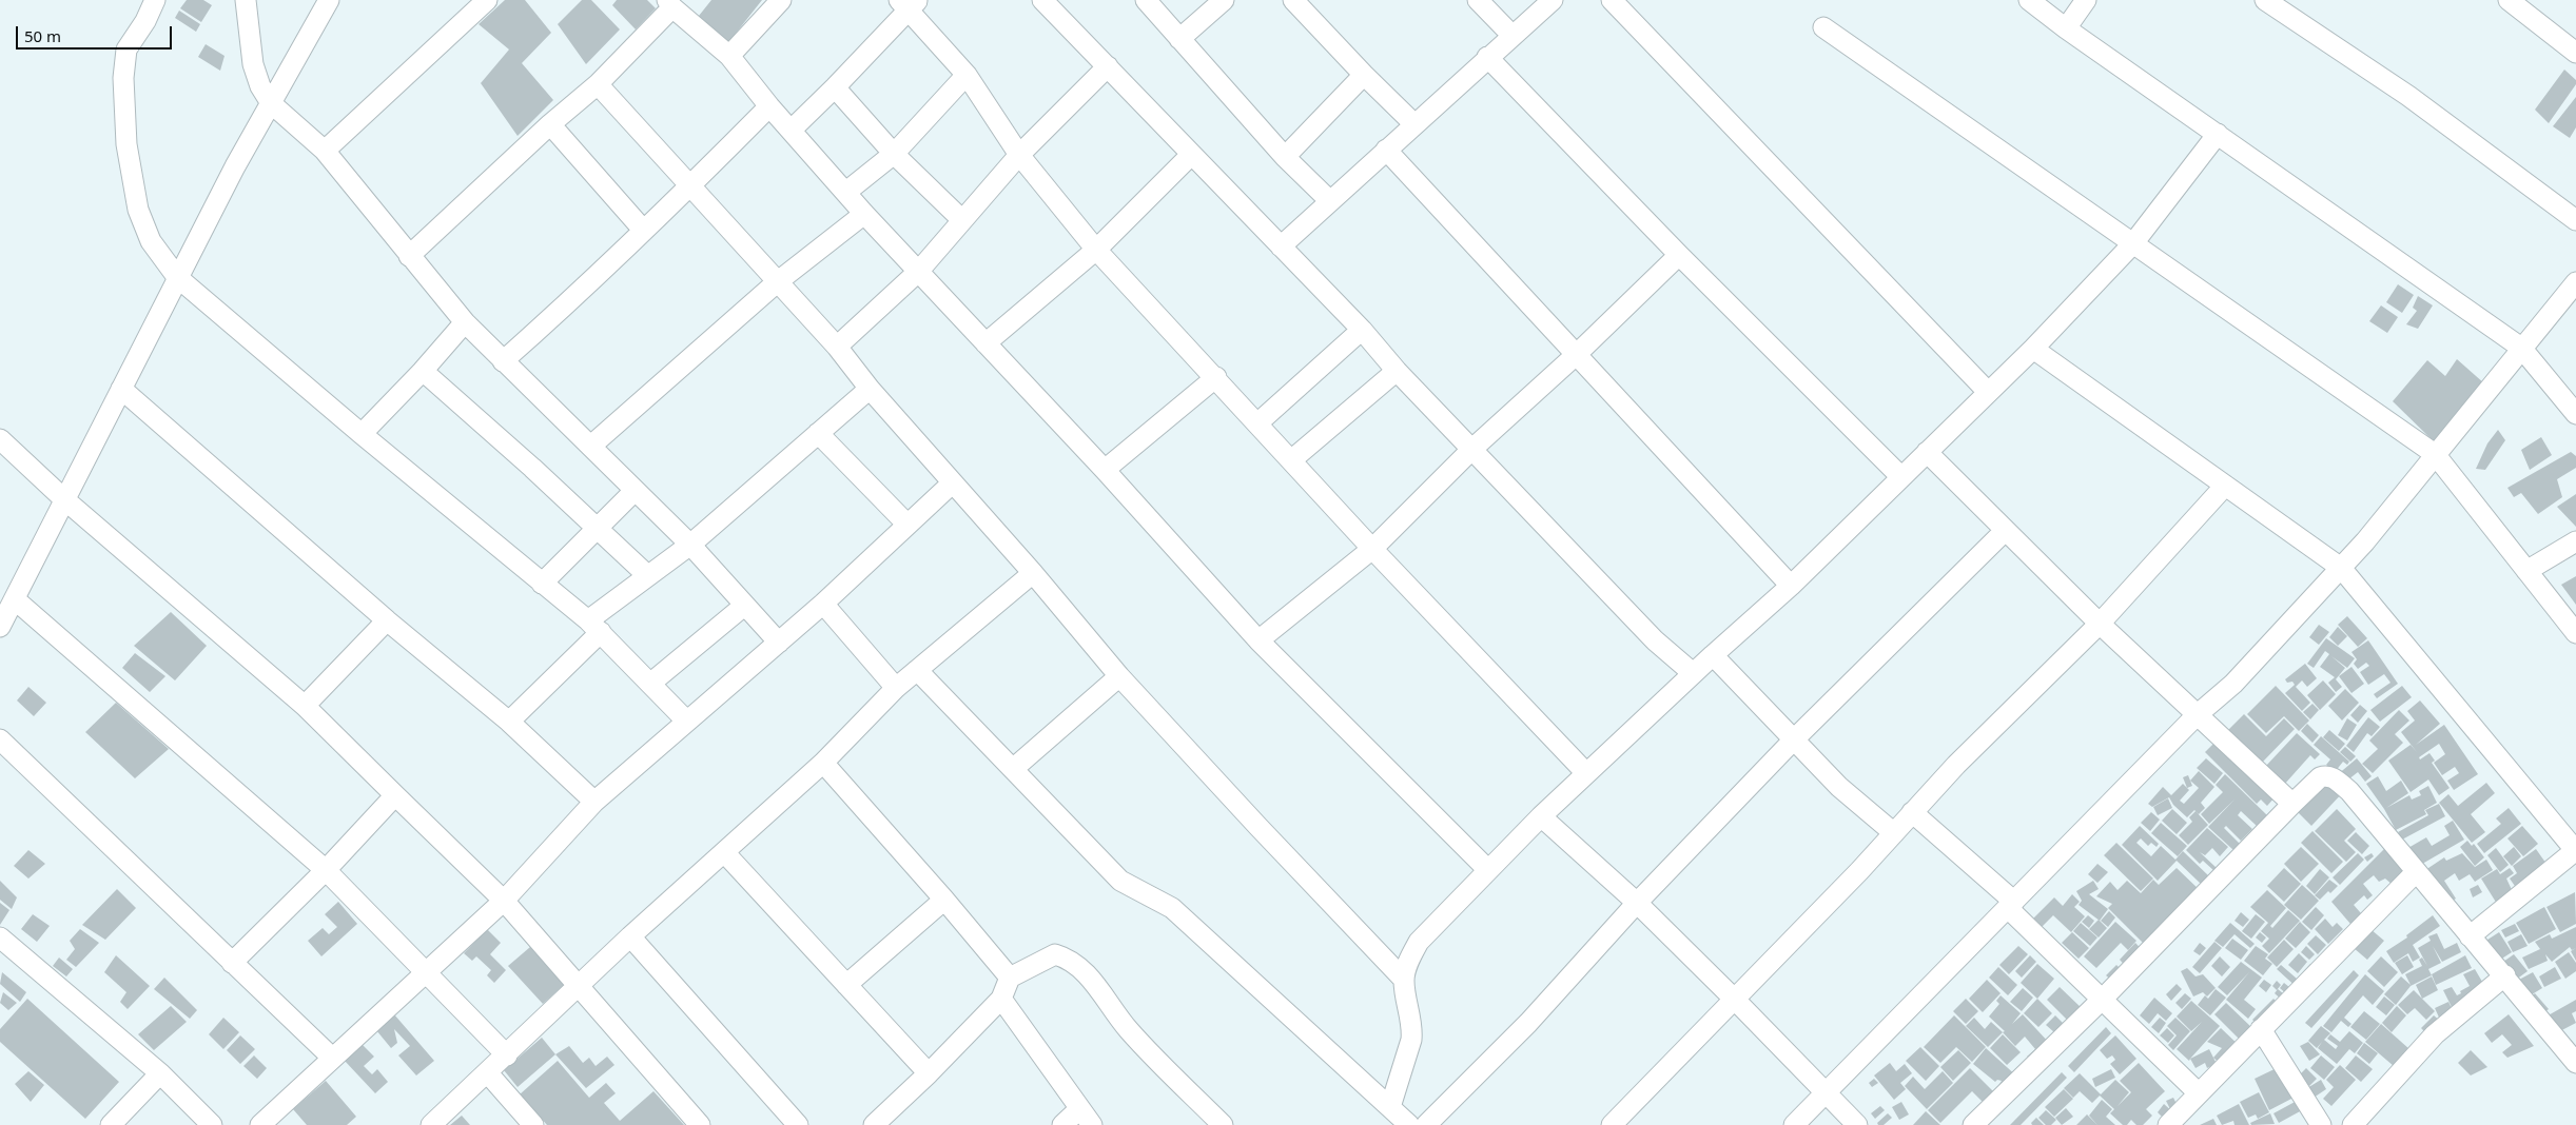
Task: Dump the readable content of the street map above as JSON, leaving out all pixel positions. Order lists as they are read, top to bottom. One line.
{"scale_bar":"50 m"}
